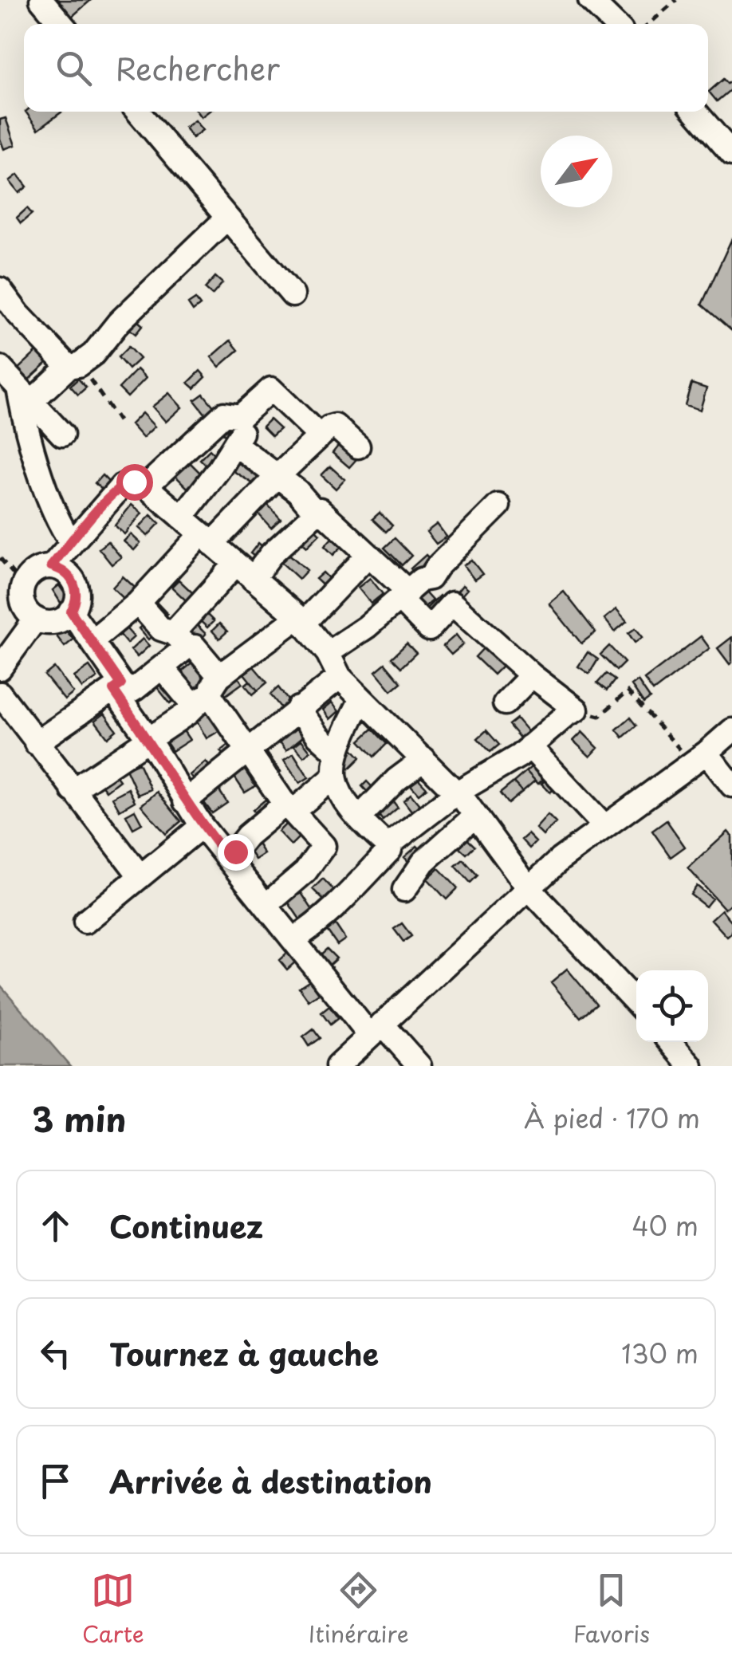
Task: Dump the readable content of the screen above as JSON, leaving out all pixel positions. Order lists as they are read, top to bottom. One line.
{"north":"top right","page":{"search":"Rechercher","heading":["3 min","À pied · 170 m"],"list":[["Continuez","40 m"],["Tournez à gauche","130 m"],"Arrivée à destination"],"nav":["Carte","Itinéraire","Favoris"]}}
